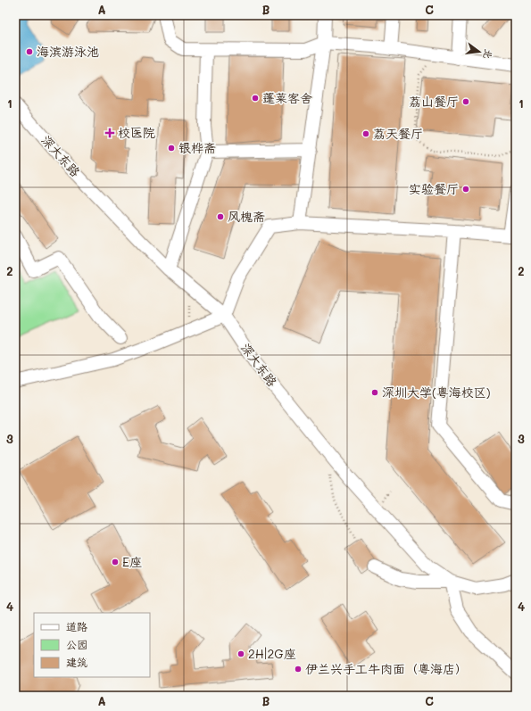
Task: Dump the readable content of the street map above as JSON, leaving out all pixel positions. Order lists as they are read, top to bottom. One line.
{"streets":{"street":["深大东路"]},"places":{"other":["海滨游泳池","蓬莱客舍","荔山餐厅","荔天餐厅","银桦斋","实验餐厅","风槐斋","深圳大学(粤海校区)","E座","2H|2G座","伊兰兴手工牛肉面（粤海店）"],"health":["校医院"]},"legend":["道路","公园","建筑"],"north":"right","grid":{"columns":["A","B","C"],"rows":["1","2","3","4"]}}
